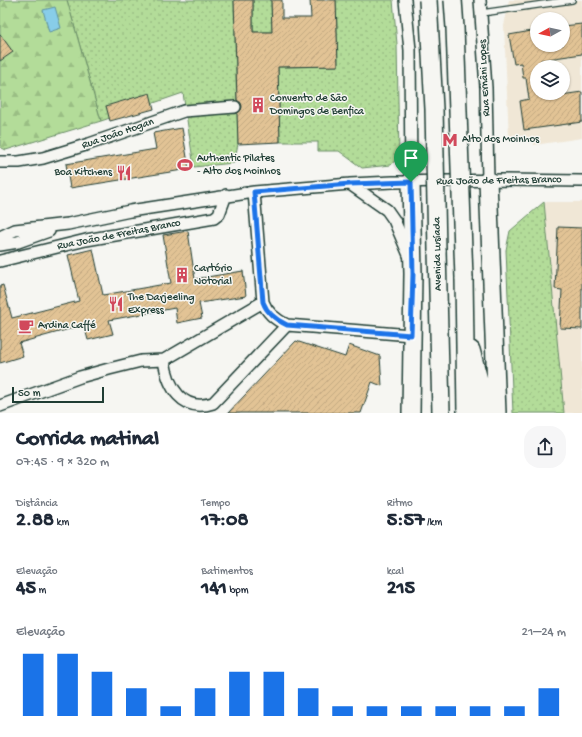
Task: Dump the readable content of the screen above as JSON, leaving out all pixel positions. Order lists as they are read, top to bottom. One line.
{"streets":{"main road":["Avenida Lusíada"],"street":["Rua Ernâni Lopes","Rua João Hogan","Rua João de Freitas Branco"]},"crossings":[["Rua Ernâni Lopes","Rua João de Freitas Branco"]],"places":{"building":["Convento de São Domingos de Benfica","Cartório Notorial"],"metro station":["Alto dos Moinhos"],"sports":["Authentic Pilates - Alto dos Moinhos"],"restaurant":["Boa Kitchens","The Darjeeling Express"],"cafe":["Ardina Caffé"]},"scale_bar":"50 m","north":"left","page":{"scale":"50 m","heading":["Corrida matinal","07:45 · 9 × 320 m"],"stats":[["Distância","2.88 km"],["Tempo","17:08"],["Ritmo","5:57 /km"],["Elevação","45 m"],["Batimentos","141 bpm"],["kcal","215"]],"chart":["Elevação","21–24 m"]}}
